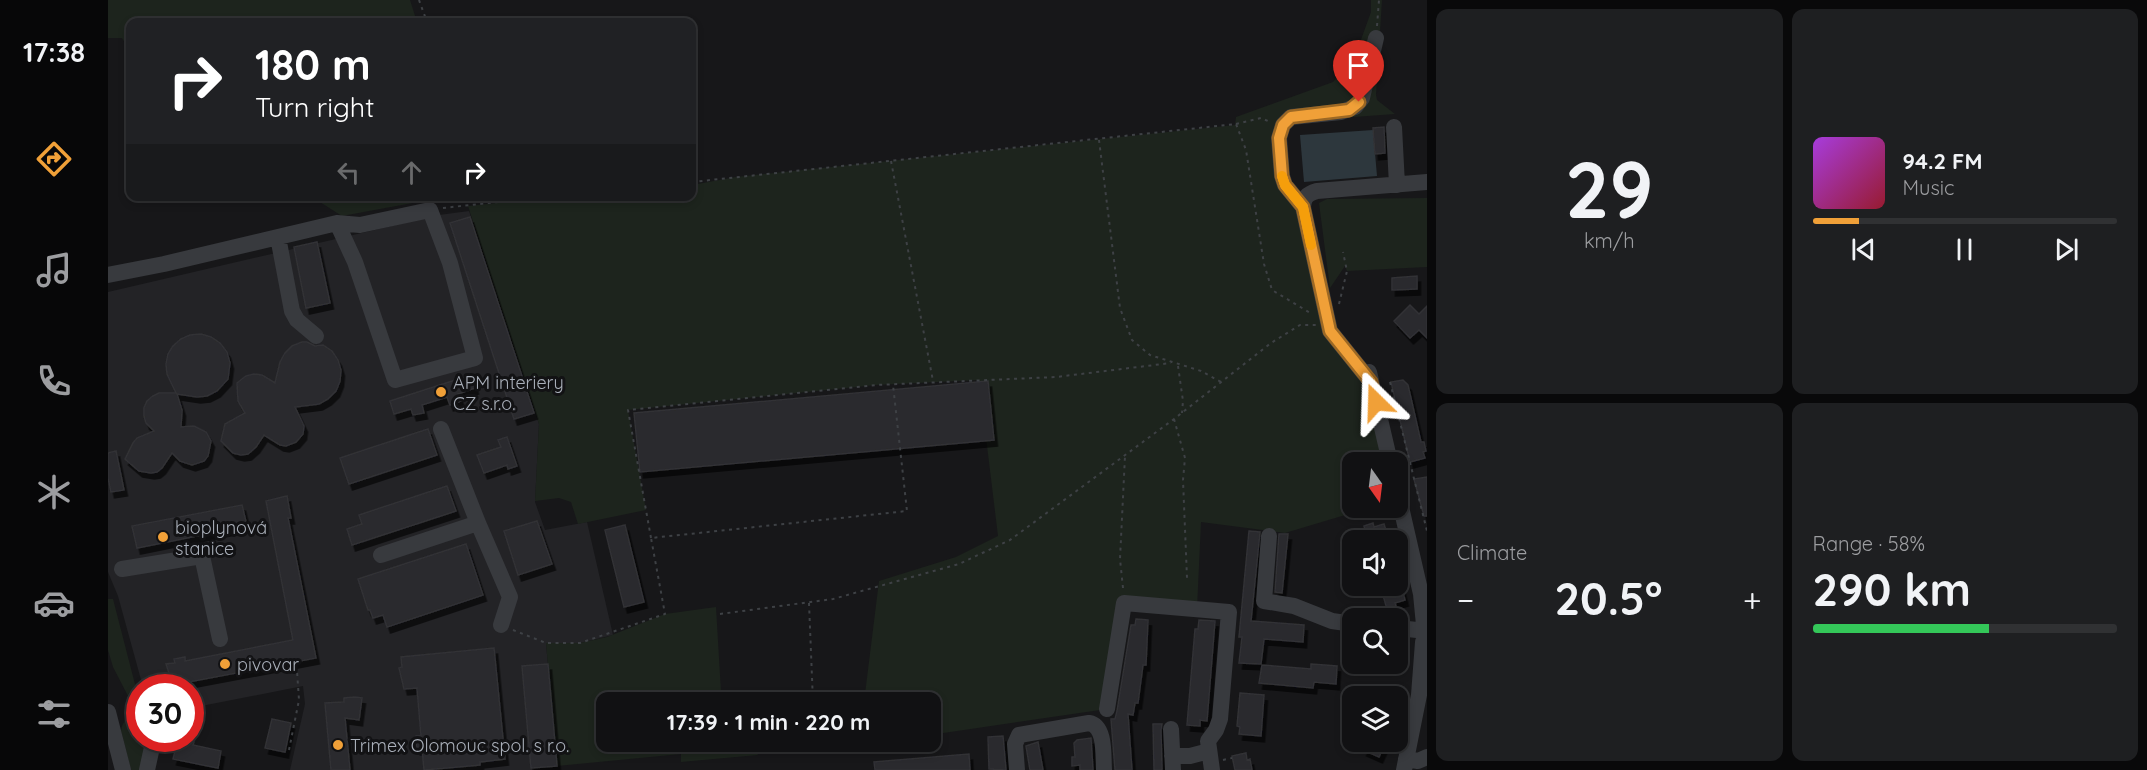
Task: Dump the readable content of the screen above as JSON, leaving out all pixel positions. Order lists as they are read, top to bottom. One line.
{"places":["APM interiery CZ s.r.o.","bioplynová stanice","pivovar","Trimex Olomouc spol. s r.o."],"north":"bottom","page":{"tabs":"17:38","tile":[["29","km/h"],"Climate",["Range · 58%","290 km"]],"turn":["180 m","Turn right"],"song":["94.2 FM","Music"],"heat":["−","20.5°","+"],"limit":"30","trip":"17:39 · 1 min · 220 m"}}
